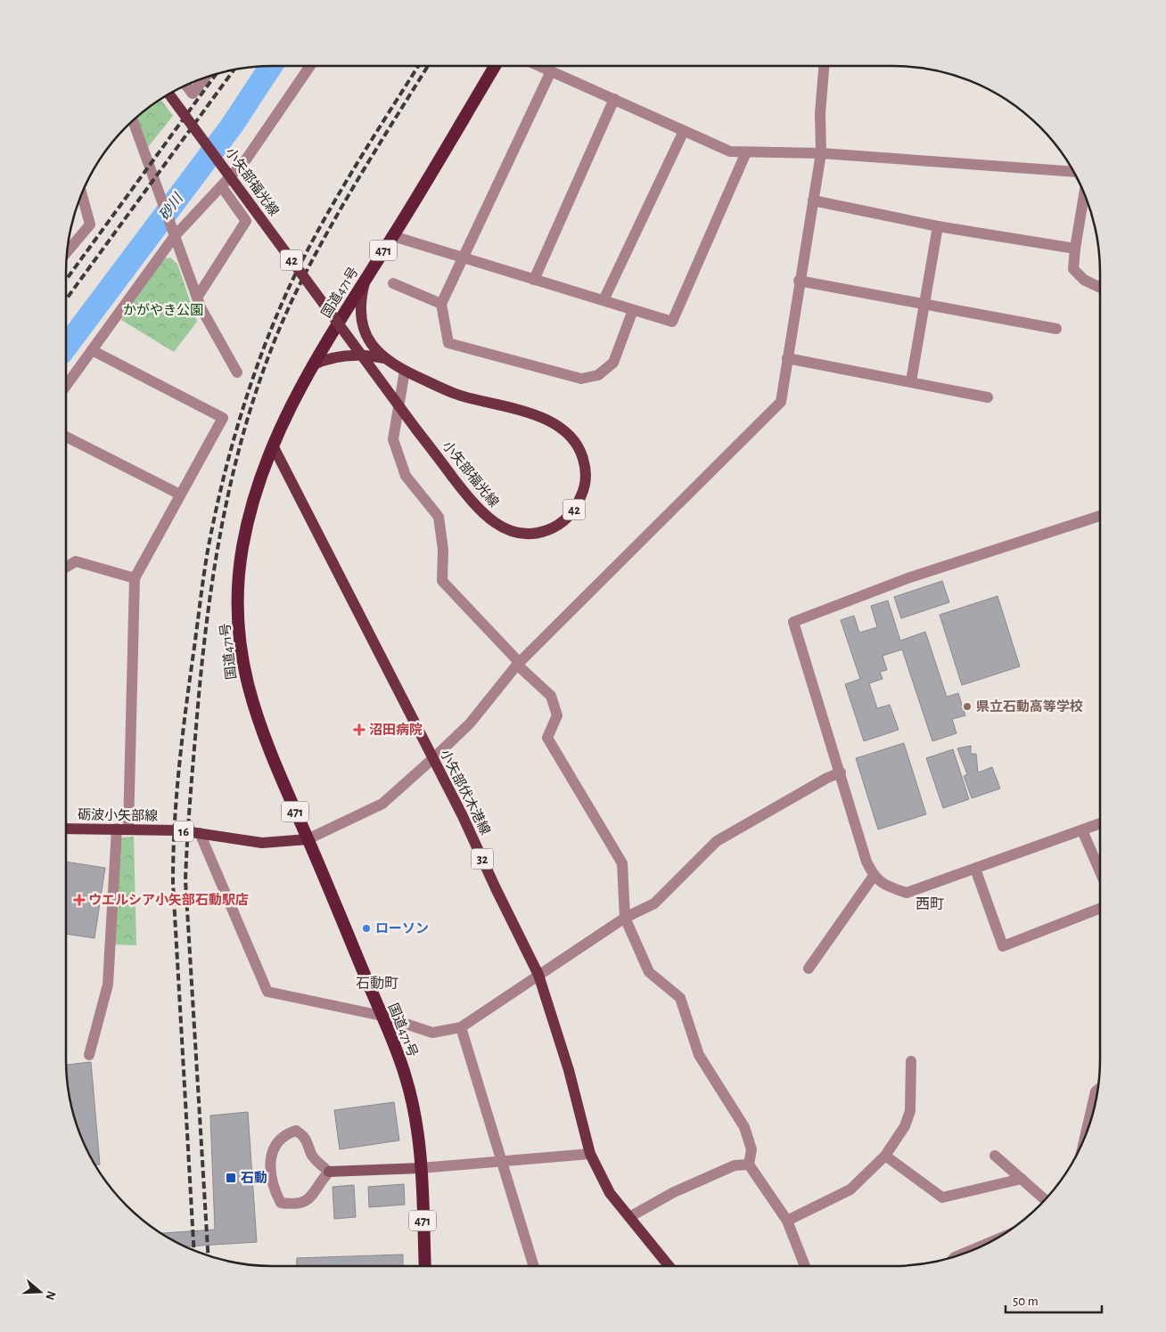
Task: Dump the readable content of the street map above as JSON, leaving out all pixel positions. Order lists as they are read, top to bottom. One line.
{"streets":{"highway":["471","国道471号"],"main road":["小矢部福光線","42","小矢部伏木港線","砺波小矢部線","16","32"]},"crossings":[["小矢部福光線","国道471号"],["国道471号","小矢部伏木港線"],["国道471号","砺波小矢部線"]],"districts":["西町","石動町"],"water":["砂川"],"parks":["かがやき公園"],"places":{"other":["県立石動高等学校","ローソン"],"health":["沼田病院","ウエルシア小矢部石動駅店"],"transit":["石動"]},"scale_bar":"50 m","north":"right"}
